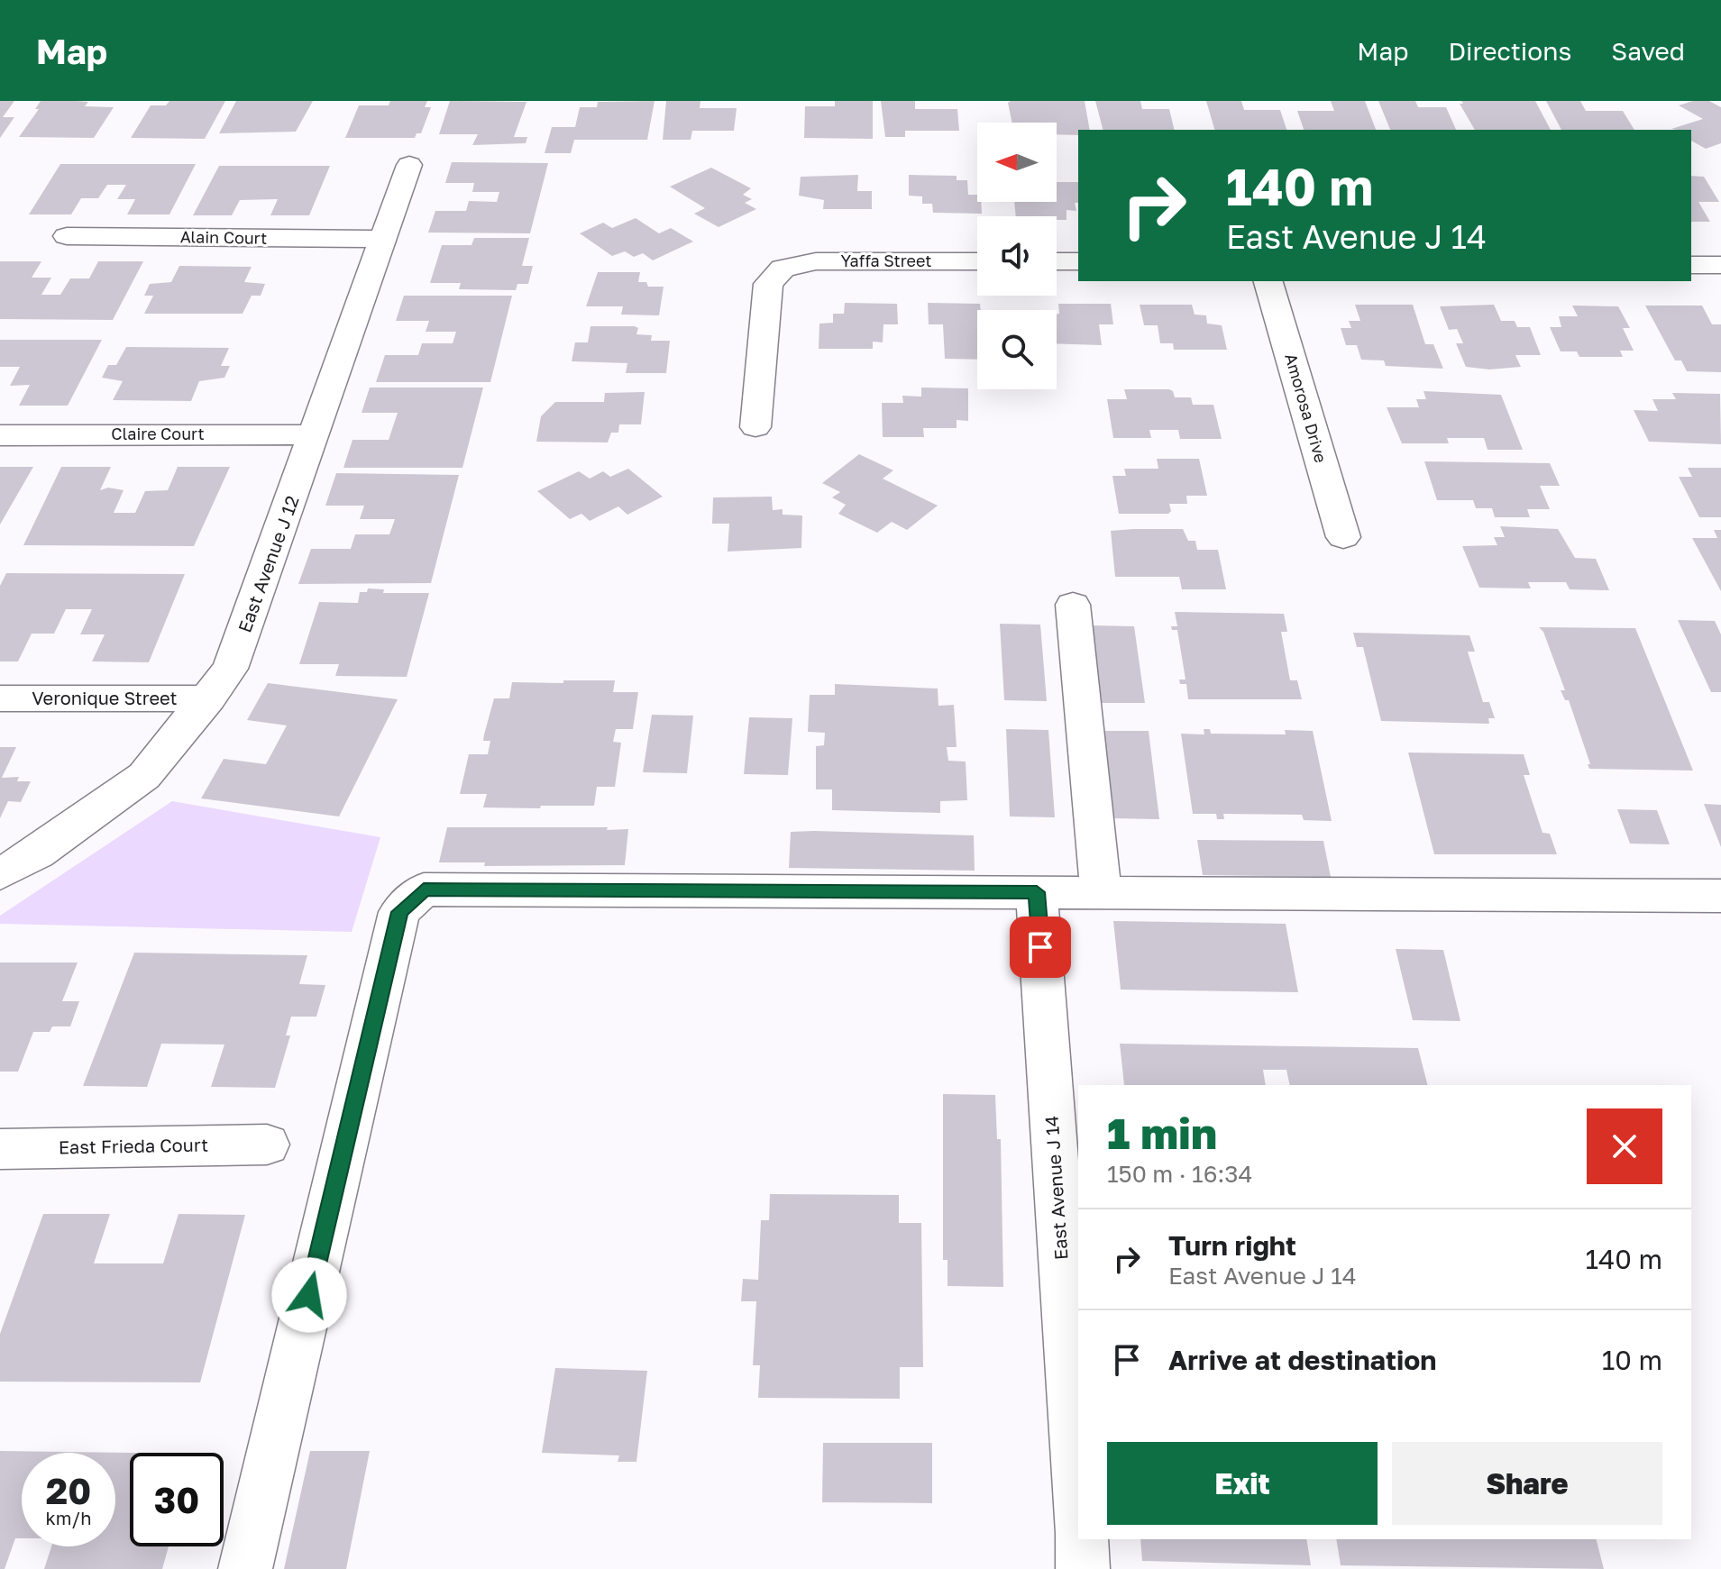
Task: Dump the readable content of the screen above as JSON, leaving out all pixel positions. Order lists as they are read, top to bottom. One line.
{"streets":{"street":["Alain Court","Yaffa Street","Amorosa Drive","Claire Court","East Avenue J 12","Veronique Street","East Frieda Court","East Avenue J 14"]},"crossings":[["Alain Court","East Avenue J 12"],["Claire Court","East Avenue J 12"],["East Avenue J 12","Veronique Street"]],"north":"left","page":{"header":"Map","nav":["Map","Directions","Saved"],"turn":["140 m","East Avenue J 14"],"heading":["1 min","150 m · 16:34"],"list":[{"name":"Turn right","note":"East Avenue J 14","value":"140 m"},{"name":"Arrive at destination","value":"10 m"}],"buttons":["Exit","Share"],"speed":"20 km/h","limit":"30"}}
